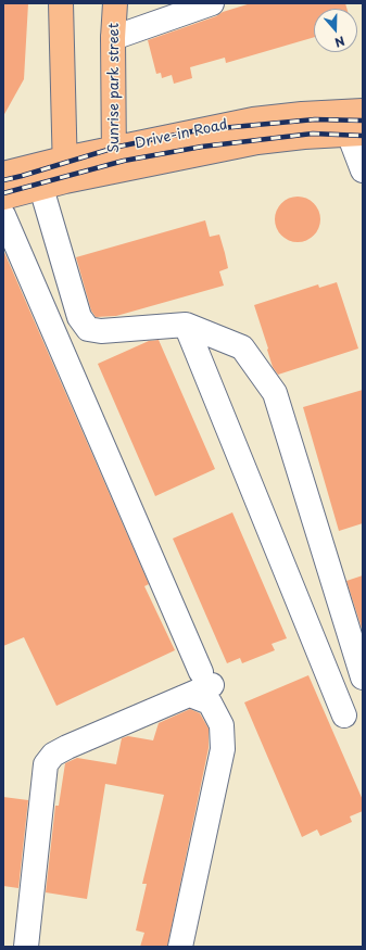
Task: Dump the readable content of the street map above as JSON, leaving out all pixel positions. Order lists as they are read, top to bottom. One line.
{"streets":{"main road":["Sunrise park street","Drive-in Road"]},"crossings":[["Sunrise park street","Drive-in Road"]],"north":"bottom"}
